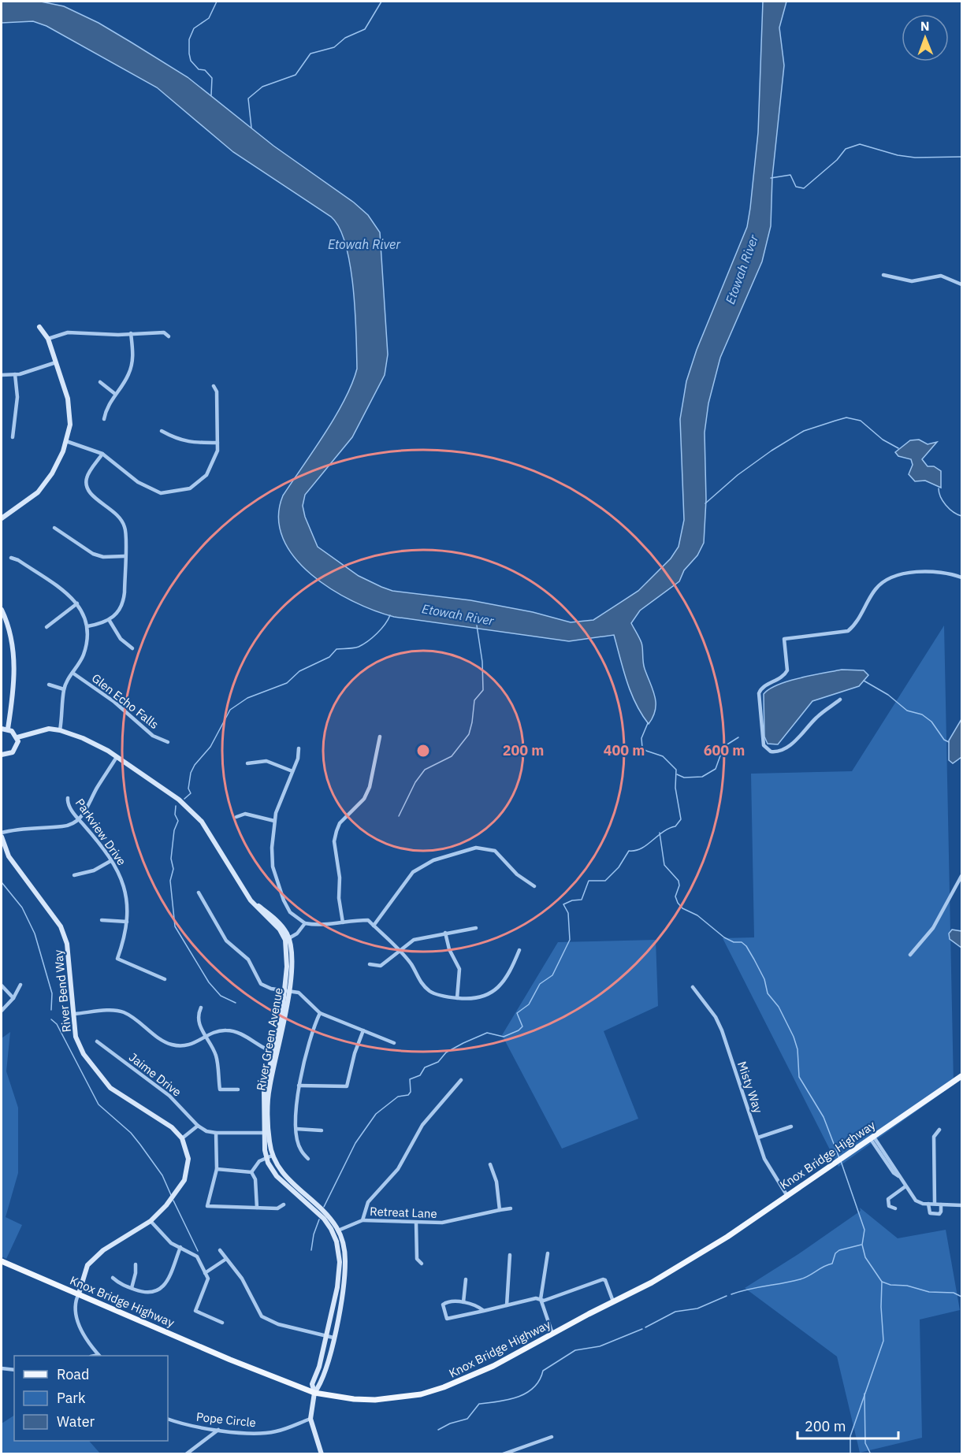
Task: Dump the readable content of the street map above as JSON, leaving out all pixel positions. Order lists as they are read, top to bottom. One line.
{"streets":{"main road":["Knox Bridge Highway"],"street":["Glen Echo Falls","Parkview Drive","River Bend Way","River Green Avenue","Jaime Drive","Misty Way","Retreat Lane","Pope Circle"]},"crossings":[["River Green Avenue","Jaime Drive"],["River Green Avenue","Knox Bridge Highway"],["Misty Way","Knox Bridge Highway"]],"water":["Etowah River"],"legend":["Road","Park","Water"],"scale_bar":"200 m","north":"top","rings":["200 m","400 m","600 m"]}
